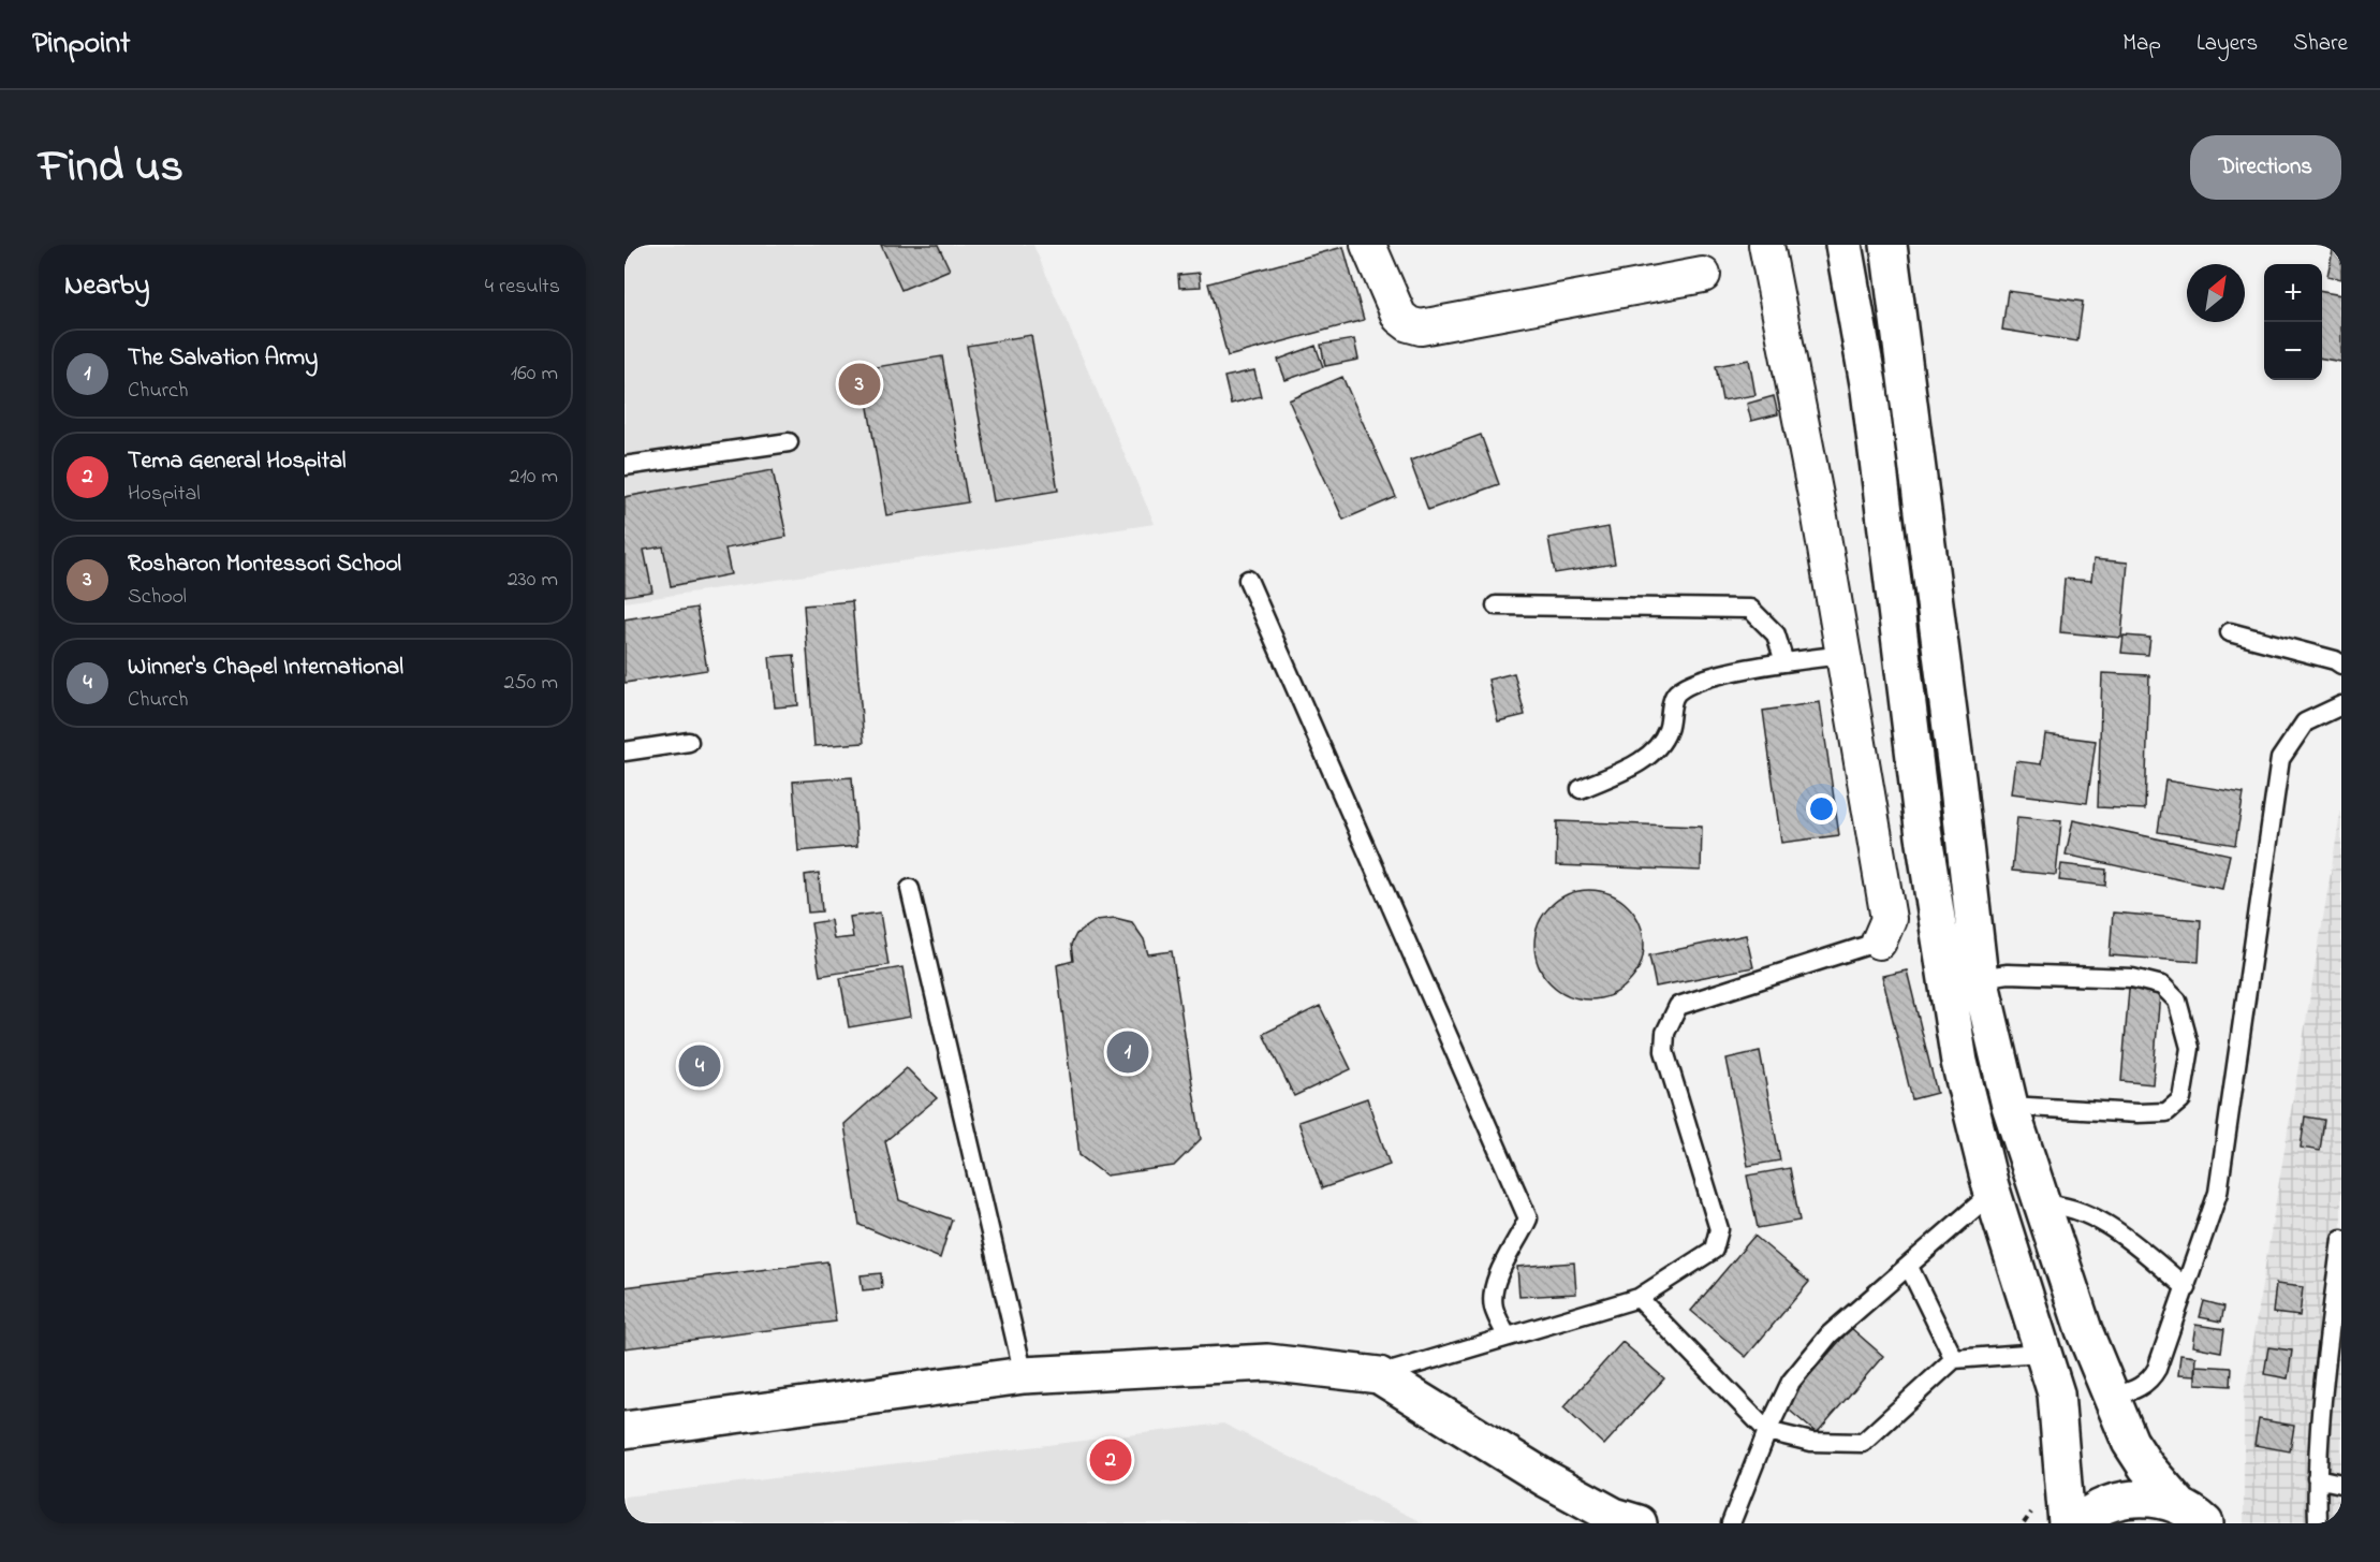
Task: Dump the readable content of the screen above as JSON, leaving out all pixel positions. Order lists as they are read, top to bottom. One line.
{"north":"top right","page":{"header":"Pinpoint","nav":["Map","Layers","Share"],"title":"Find us","buttons":"Directions","heading":["Nearby","4 results"],"map_buttons":["+","−"],"list":[{"mark":"1","name":"The Salvation Army","note":"Church","value":"160 m"},{"mark":"2","name":"Tema General Hospital","note":"Hospital","value":"210 m"},{"mark":"3","name":"Rosharon Montessori School","note":"School","value":"230 m"},{"mark":"4","name":"Winner's Chapel International","note":"Church","value":"250 m"}],"pins":["3","1","4","2"]}}
